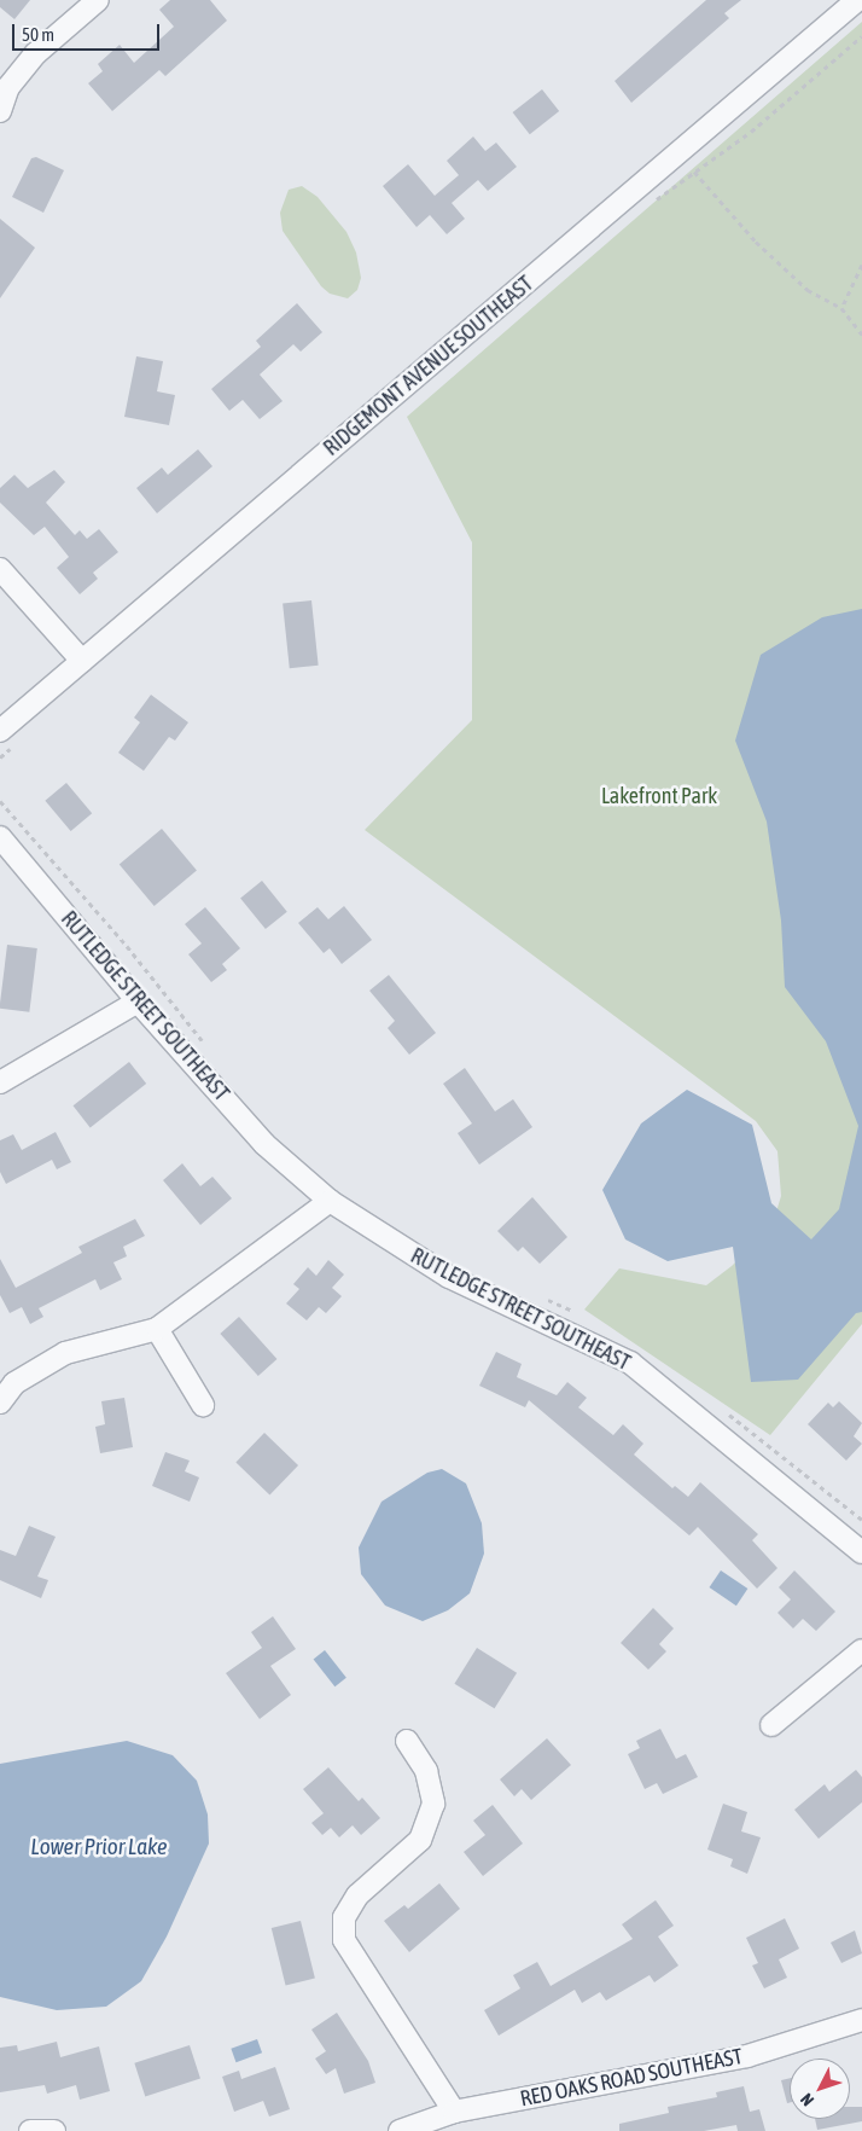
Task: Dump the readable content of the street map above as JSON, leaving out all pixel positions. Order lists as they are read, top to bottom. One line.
{"streets":{"street":["RIDGEMONT AVENUE SOUTHEAST","RUTLEDGE STREET SOUTHEAST","RED OAKS ROAD SOUTHEAST"]},"water":["Lower Prior Lake"],"parks":["Lakefront Park"],"scale_bar":"50 m","north":"bottom left"}
